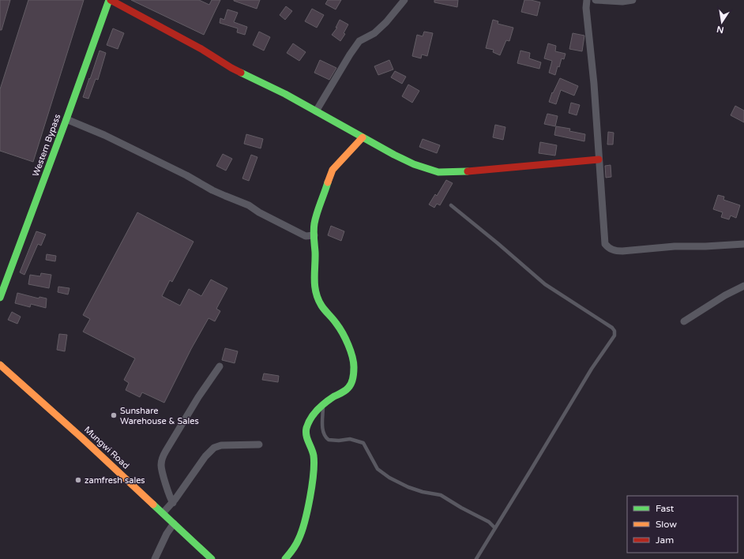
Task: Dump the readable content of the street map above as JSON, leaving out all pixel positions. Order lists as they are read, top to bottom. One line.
{"streets":{"street":["Western Bypass","Mungwi Road"]},"places":["Sunshare Warehouse & Sales","zamfresh sales"],"legend":["Fast","Slow","Jam"],"north":"bottom"}
